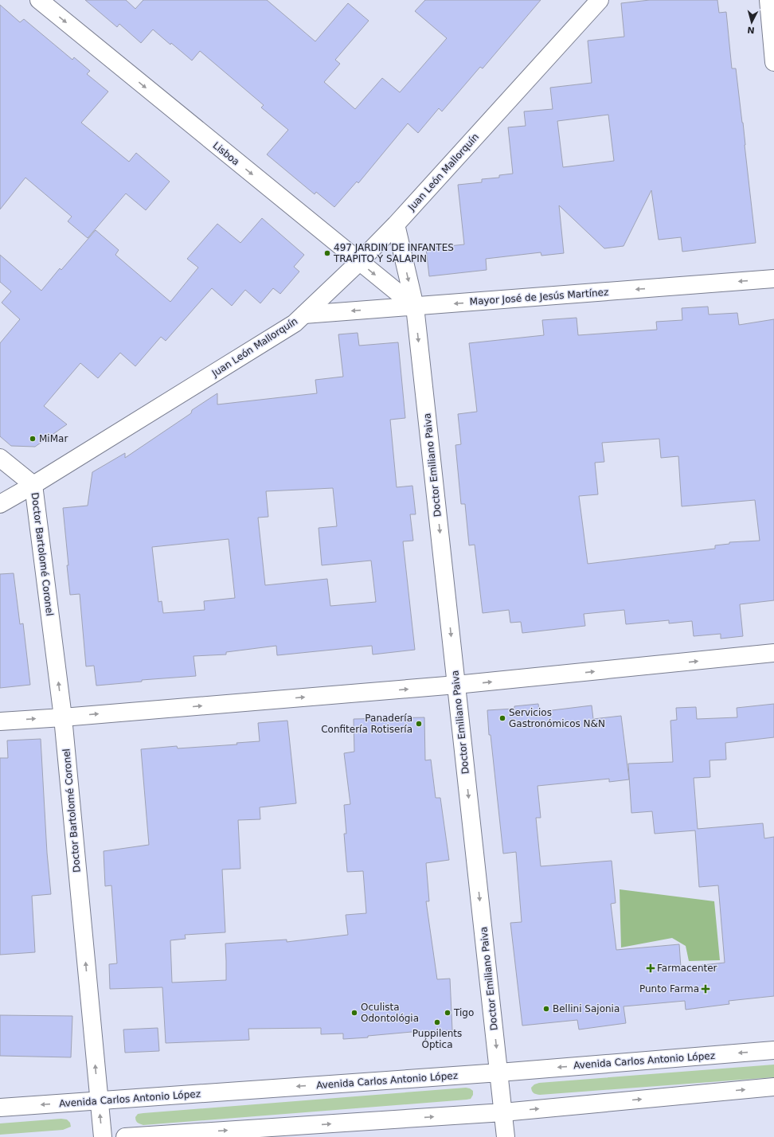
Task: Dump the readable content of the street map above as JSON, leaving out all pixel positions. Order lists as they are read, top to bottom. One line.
{"streets":{"street":["Lisboa","Juan León Mallorquín","Mayor José de Jesús Martínez","Doctor Emiliano Paiva","Doctor Bartolomé Coronel","Avenida Carlos Antonio López"]},"crossings":[["Lisboa","Juan León Mallorquín"],["Lisboa","Mayor José de Jesús Martínez"],["Lisboa","Doctor Emiliano Paiva"],["Juan León Mallorquín","Mayor José de Jesús Martínez"],["Juan León Mallorquín","Doctor Emiliano Paiva"],["Juan León Mallorquín","Doctor Bartolomé Coronel"],["Mayor José de Jesús Martínez","Doctor Emiliano Paiva"],["Doctor Emiliano Paiva","Avenida Carlos Antonio López"],["Doctor Bartolomé Coronel","Avenida Carlos Antonio López"]],"one_way":["Lisboa","Mayor José de Jesús Martínez","Doctor Emiliano Paiva","Doctor Bartolomé Coronel"],"places":{"other":["497 JARDIN DE INFANTES TRAPITO Y SALAPIN","MiMar","Servicios Gastronómicos N&N","Panadería Confitería Rotisería","Bellini Sajonia","Oculista Odontológia","Tigo","Puppilents Óptica"],"health":["Farmacenter","Punto Farma"]},"north":"bottom"}
